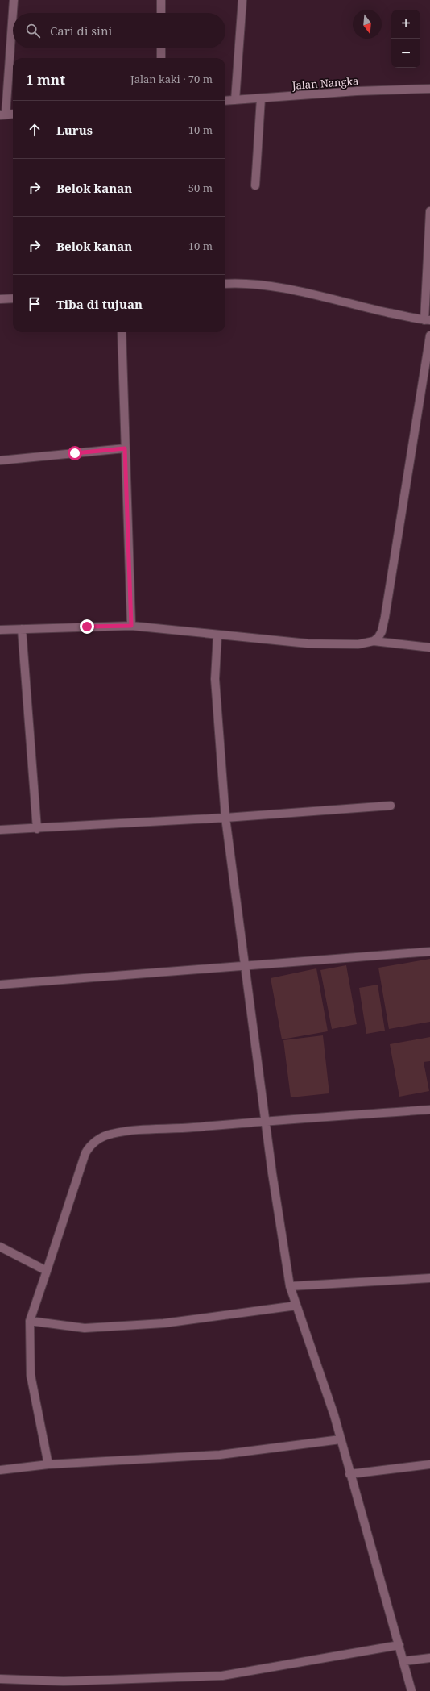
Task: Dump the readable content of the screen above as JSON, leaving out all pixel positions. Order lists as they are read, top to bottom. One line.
{"streets":{"street":["Jalan Nangka"]},"north":"bottom","page":{"map_buttons":["+","−"],"search":"Cari di sini","heading":["1 mnt","Jalan kaki · 70 m"],"list":[["Lurus","10 m"],["Belok kanan","50 m"],["Belok kanan","10 m"],"Tiba di tujuan"]}}
